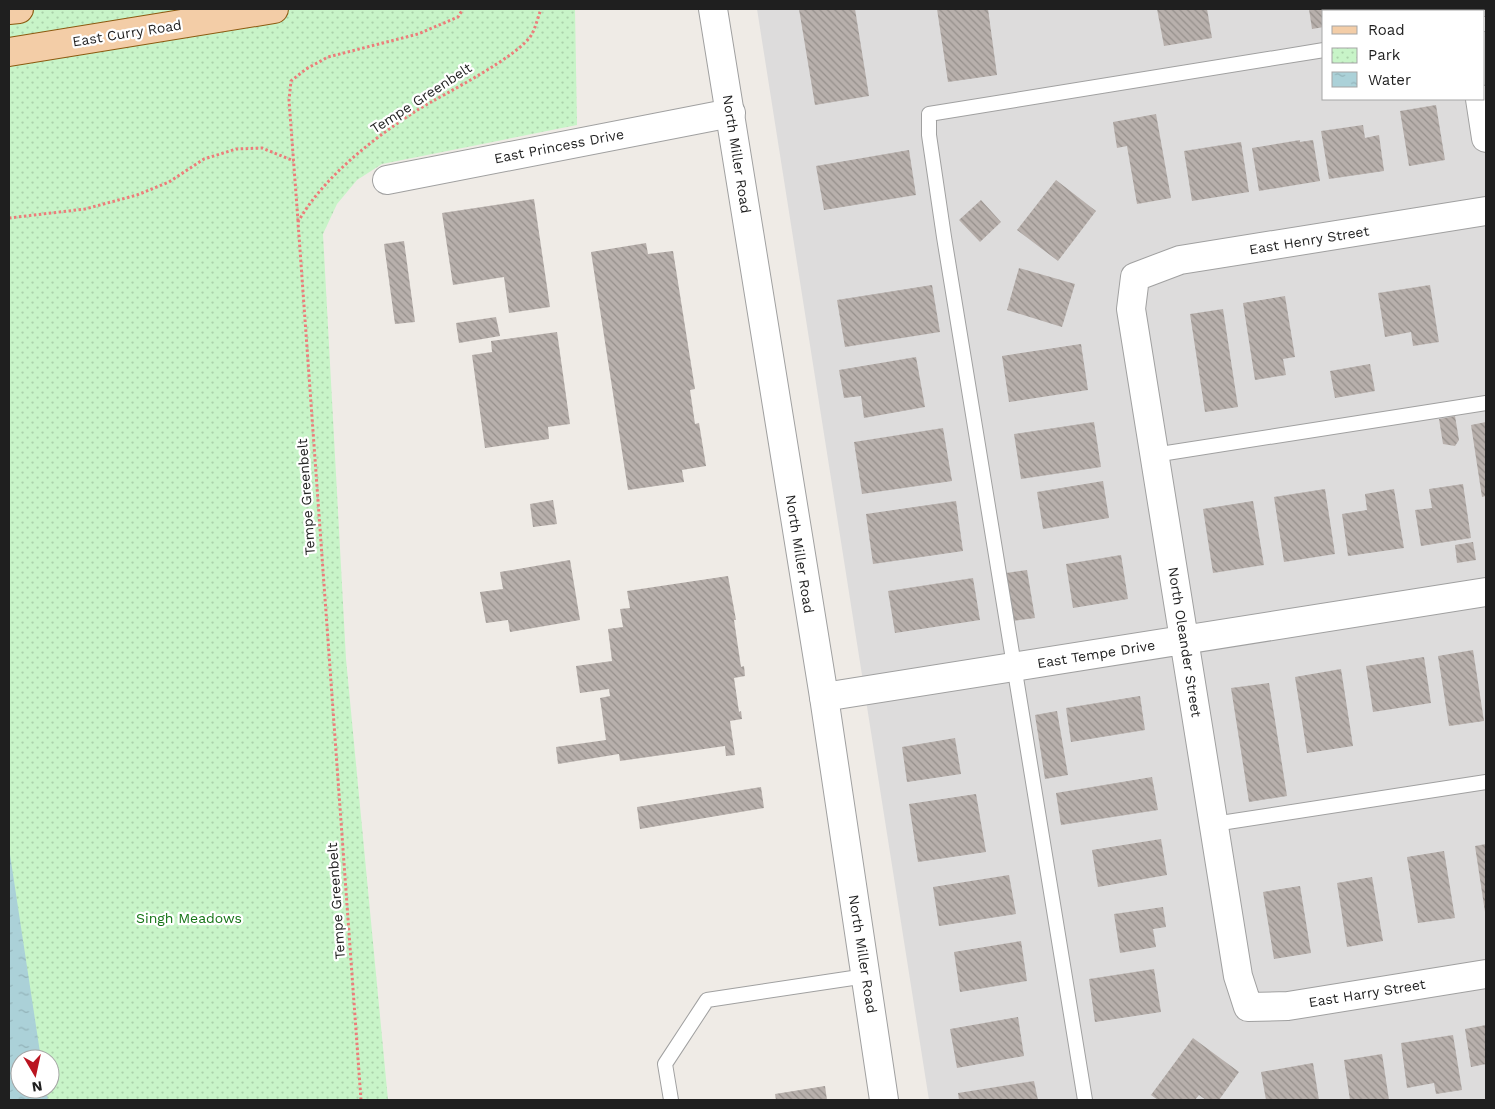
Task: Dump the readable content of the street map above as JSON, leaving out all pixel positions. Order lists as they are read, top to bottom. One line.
{"streets":{"main road":["East Curry Road"],"street":["East Princess Drive","North Miller Road","East Henry Street","North Oleander Street","East Tempe Drive","East Harry Street"],"path":["Tempe Greenbelt"]},"crossings":[["East Princess Drive","North Miller Road"],["North Miller Road","East Tempe Drive"],["East Henry Street","North Oleander Street"],["North Oleander Street","East Tempe Drive"],["North Oleander Street","East Harry Street"]],"parks":["Singh Meadows"],"legend":["Road","Park","Water"],"north":"bottom"}
